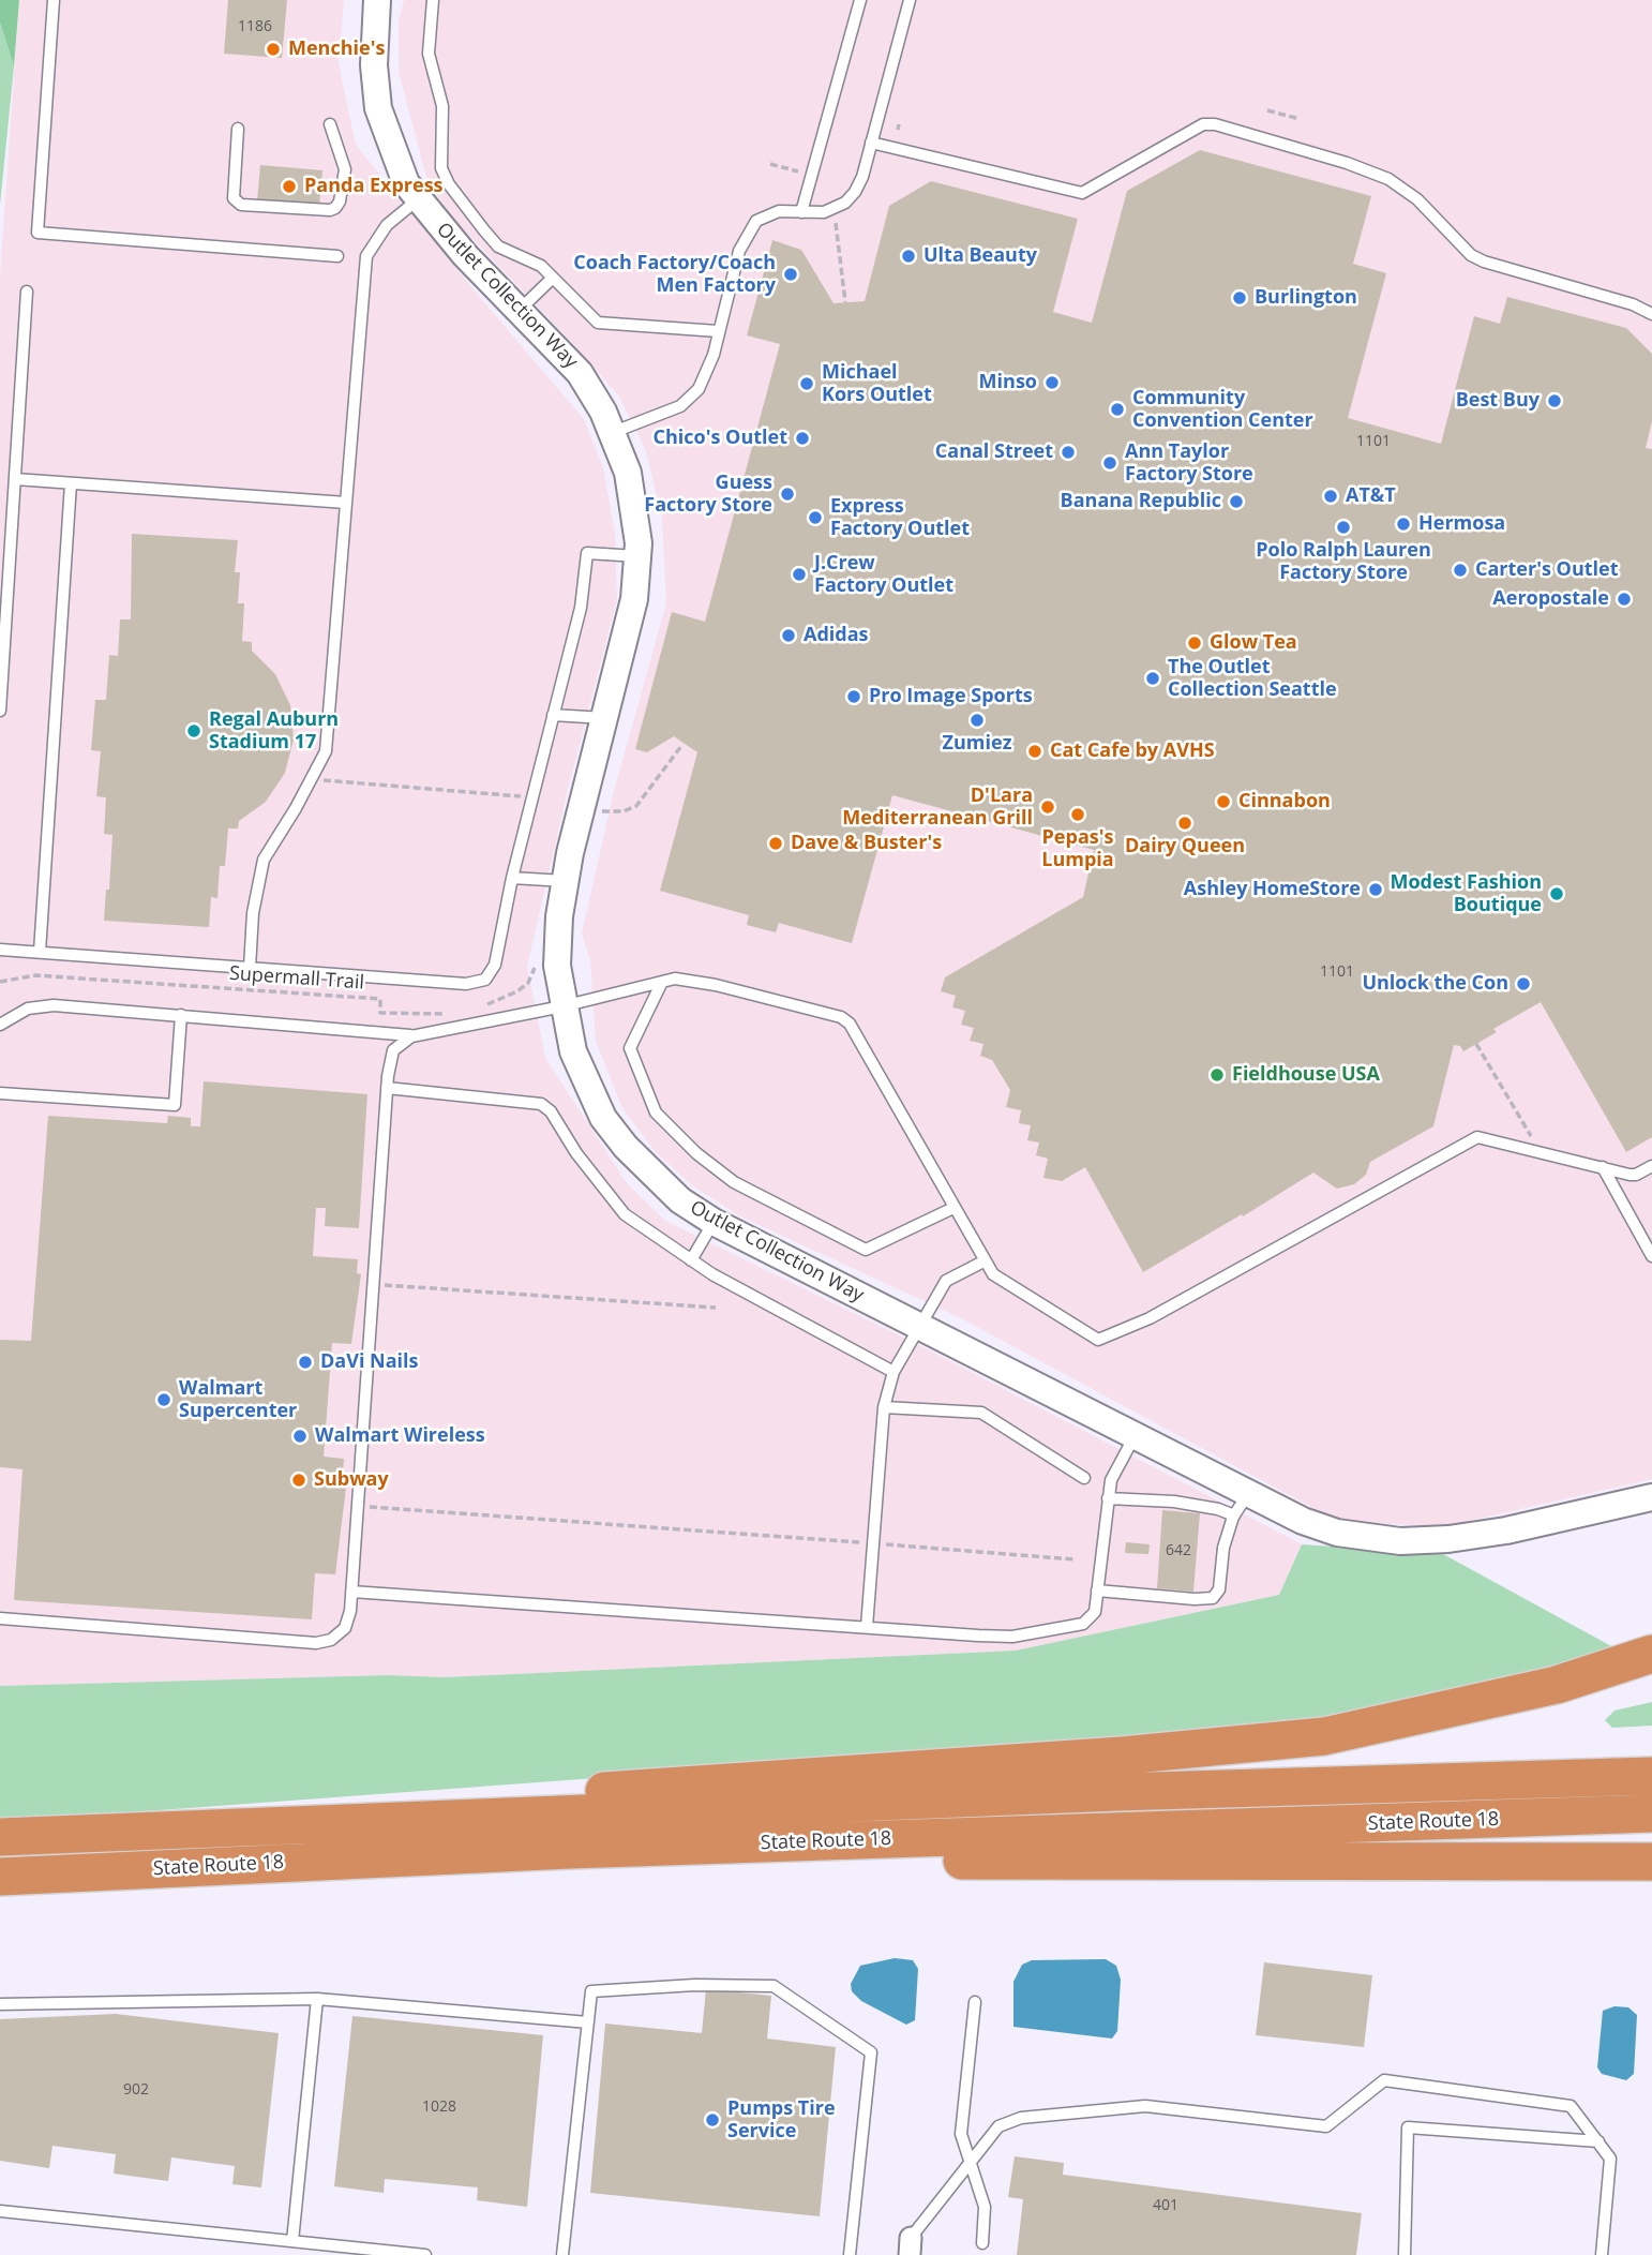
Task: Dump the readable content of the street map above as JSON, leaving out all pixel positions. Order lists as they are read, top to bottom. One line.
{"streets":{"highway":["State Route 18"],"street":["Outlet Collection Way"],"path":["Supermall Trail"]},"places":["Menchie's","Panda Express","Ulta Beauty","Coach Factory/Coach Men Factory","Burlington","Minso","Michael Kors Outlet","Best Buy","Community Convention Center","Chico's Outlet","Canal Street","Ann Taylor Factory Store","Guess Factory Store","AT&T","Banana Republic","Express Factory Outlet","Hermosa","Polo Ralph Lauren Factory Store","Carter's Outlet","J.Crew Factory Outlet","Aeropostale","Adidas","Glow Tea","The Outlet Collection Seattle","Pro Image Sports","Zumiez","Regal Auburn Stadium 17","Cat Cafe by AVHS","Cinnabon","D'Lara Mediterranean Grill","Pepas's Lumpia","Dairy Queen","Dave & Buster's","Ashley HomeStore","Modest Fashion Boutique","Unlock the Con","Fieldhouse USA","DaVi Nails","Walmart Supercenter","Walmart Wireless","Subway","Pumps Tire Service"],"house_numbers":["1186","1101","1101","642","902","1028","401"]}
